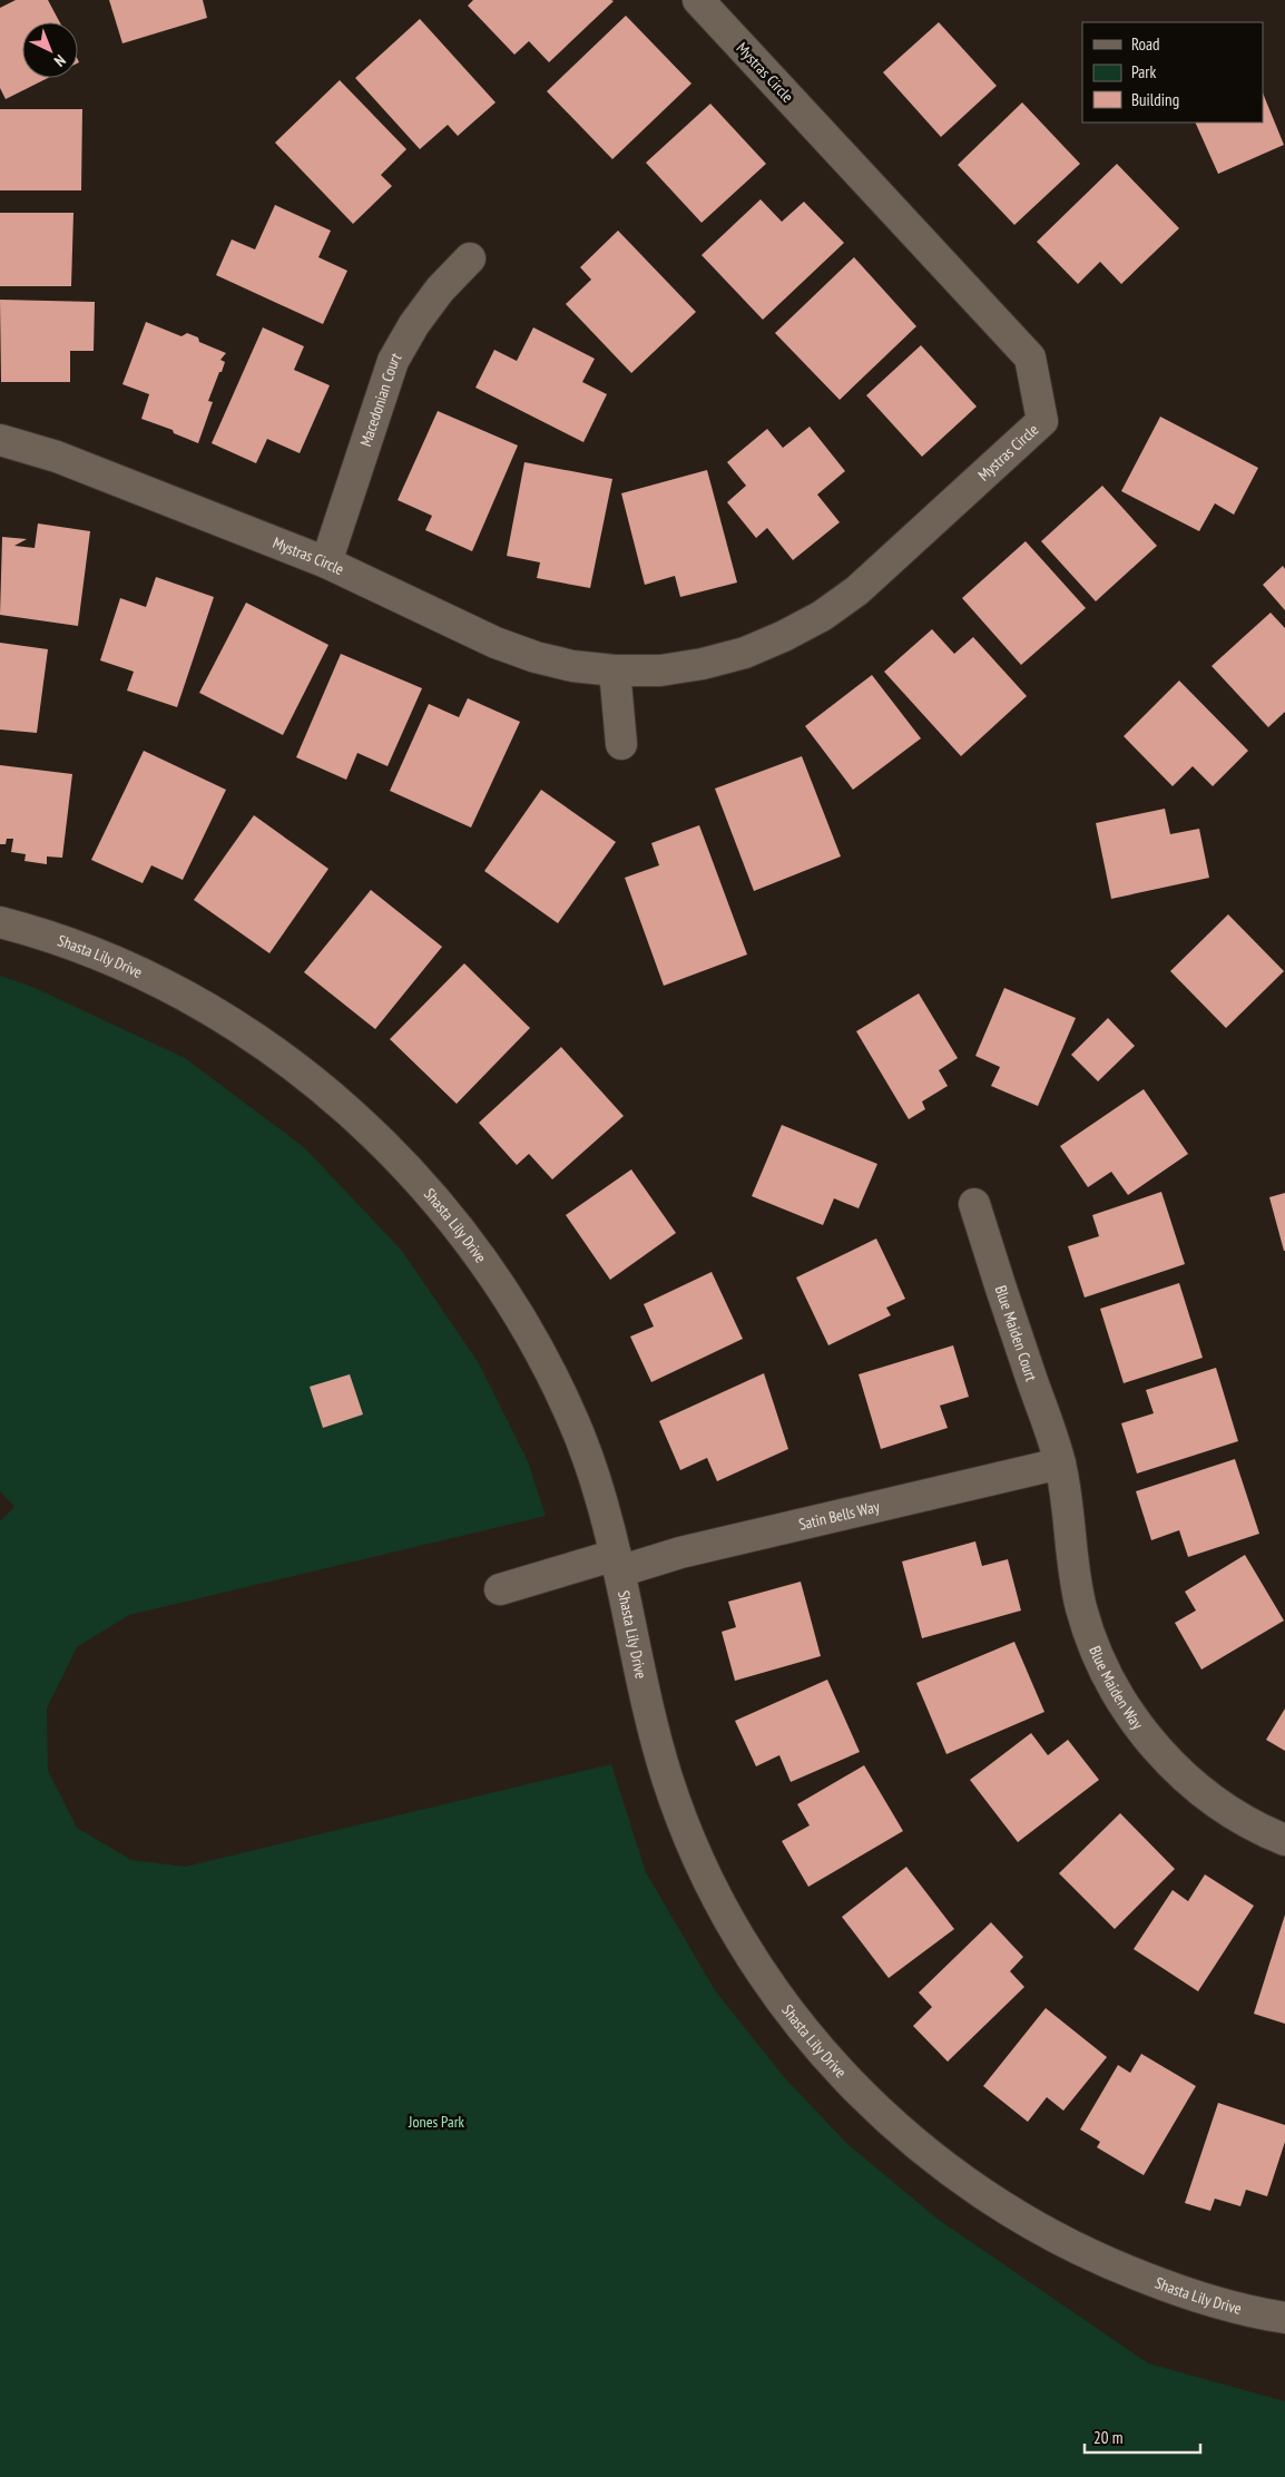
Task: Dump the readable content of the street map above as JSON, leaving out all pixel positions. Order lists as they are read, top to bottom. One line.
{"streets":{"street":["Mystras Circle","Macedonian Court","Shasta Lily Drive","Blue Maiden Court","Satin Bells Way","Blue Maiden Way"]},"crossings":[["Mystras Circle","Macedonian Court"],["Shasta Lily Drive","Satin Bells Way"],["Blue Maiden Court","Satin Bells Way"],["Blue Maiden Court","Blue Maiden Way"],["Satin Bells Way","Blue Maiden Way"]],"parks":["Jones Park"],"legend":["Road","Park","Building"],"scale_bar":"20 m","north":"bottom right"}
